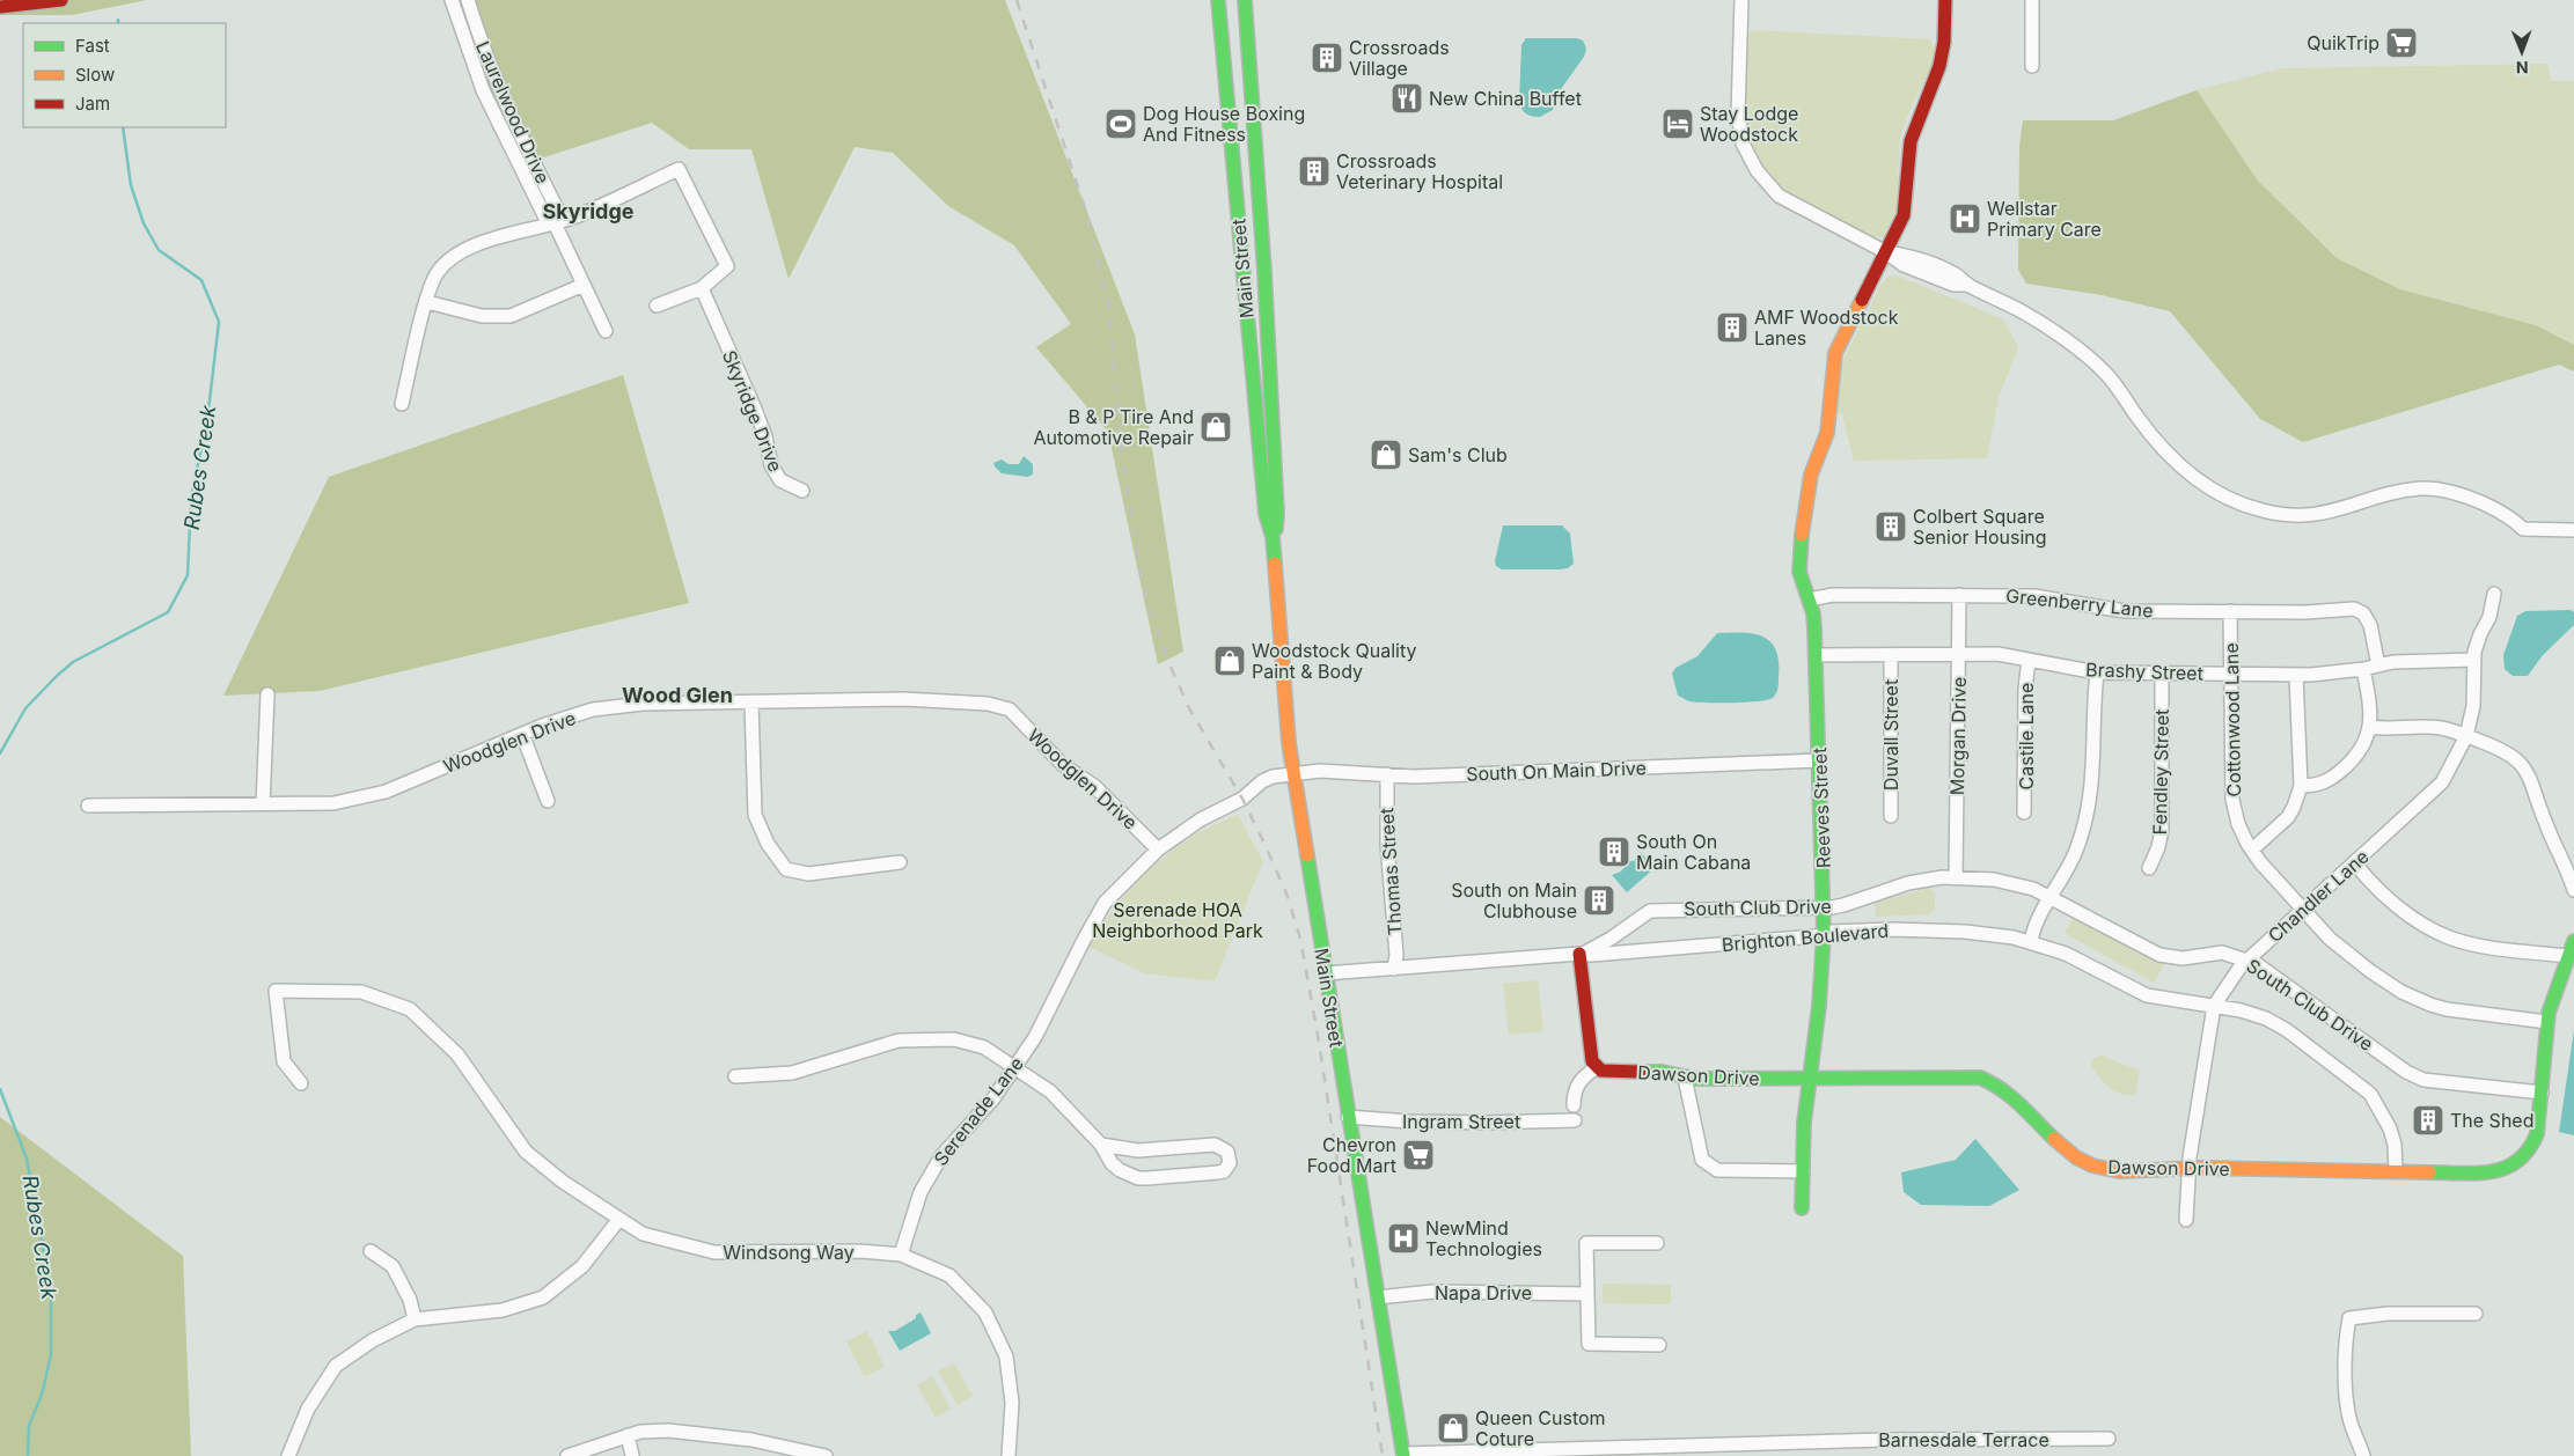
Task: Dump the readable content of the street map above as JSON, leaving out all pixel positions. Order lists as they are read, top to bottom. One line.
{"streets":{"street":["Laurelwood Drive","Main Street","Skyridge Drive","Greenberry Lane","Brashy Street","Cottonwood Lane","Duvall Street","Morgan Drive","Castile Lane","Woodglen Drive","South On Main Drive","Fendley Street","Reeves Street","Thomas Street","Chandler Lane","South Club Drive","Brighton Boulevard","Dawson Drive","Serenade Lane","Ingram Street","Windsong Way","Napa Drive","Barnesdale Terrace"]},"crossings":[["Main Street","South On Main Drive"],["Main Street","Brighton Boulevard"],["Main Street","Serenade Lane"],["Main Street","Ingram Street"],["Main Street","Napa Drive"],["Main Street","Barnesdale Terrace"],["Greenberry Lane","Brashy Street"],["Greenberry Lane","Cottonwood Lane"],["Greenberry Lane","Morgan Drive"],["Greenberry Lane","Reeves Street"],["Brashy Street","Cottonwood Lane"],["Brashy Street","Duvall Street"],["Brashy Street","Morgan Drive"],["Brashy Street","Castile Lane"],["Brashy Street","Fendley Street"],["Brashy Street","Reeves Street"],["Brashy Street","Chandler Lane"],["Cottonwood Lane","Chandler Lane"],["Cottonwood Lane","Dawson Drive"],["Morgan Drive","South Club Drive"],["Woodglen Drive","Serenade Lane"],["South On Main Drive","Reeves Street"],["South On Main Drive","Thomas Street"],["South On Main Drive","Serenade Lane"],["Reeves Street","South Club Drive"],["Reeves Street","Brighton Boulevard"],["Reeves Street","Dawson Drive"],["Thomas Street","Brighton Boulevard"],["Chandler Lane","South Club Drive"],["Chandler Lane","Brighton Boulevard"],["Chandler Lane","Dawson Drive"],["South Club Drive","Brighton Boulevard"],["South Club Drive","Dawson Drive"],["Brighton Boulevard","Dawson Drive"],["Serenade Lane","Windsong Way"]],"districts":["Skyridge","Wood Glen"],"water":["Rubes Creek"],"parks":["Serenade HOA Neighborhood Park"],"places":{"supermarket":["QuikTrip","Chevron Food Mart"],"building":["Crossroads Village","Crossroads Veterinary Hospital","AMF Woodstock Lanes","Colbert Square Senior Housing","South On Main Cabana","South on Main Clubhouse","The Shed"],"restaurant":["New China Buffet"],"sports":["Dog House Boxing And Fitness"],"hotel":["Stay Lodge Woodstock"],"hospital":["Wellstar Primary Care","NewMind Technologies"],"shop":["B & P Tire And Automotive Repair","Sam's Club","Woodstock Quality Paint & Body","Queen Custom Coture"]},"legend":["Fast","Slow","Jam"],"north":"bottom"}
